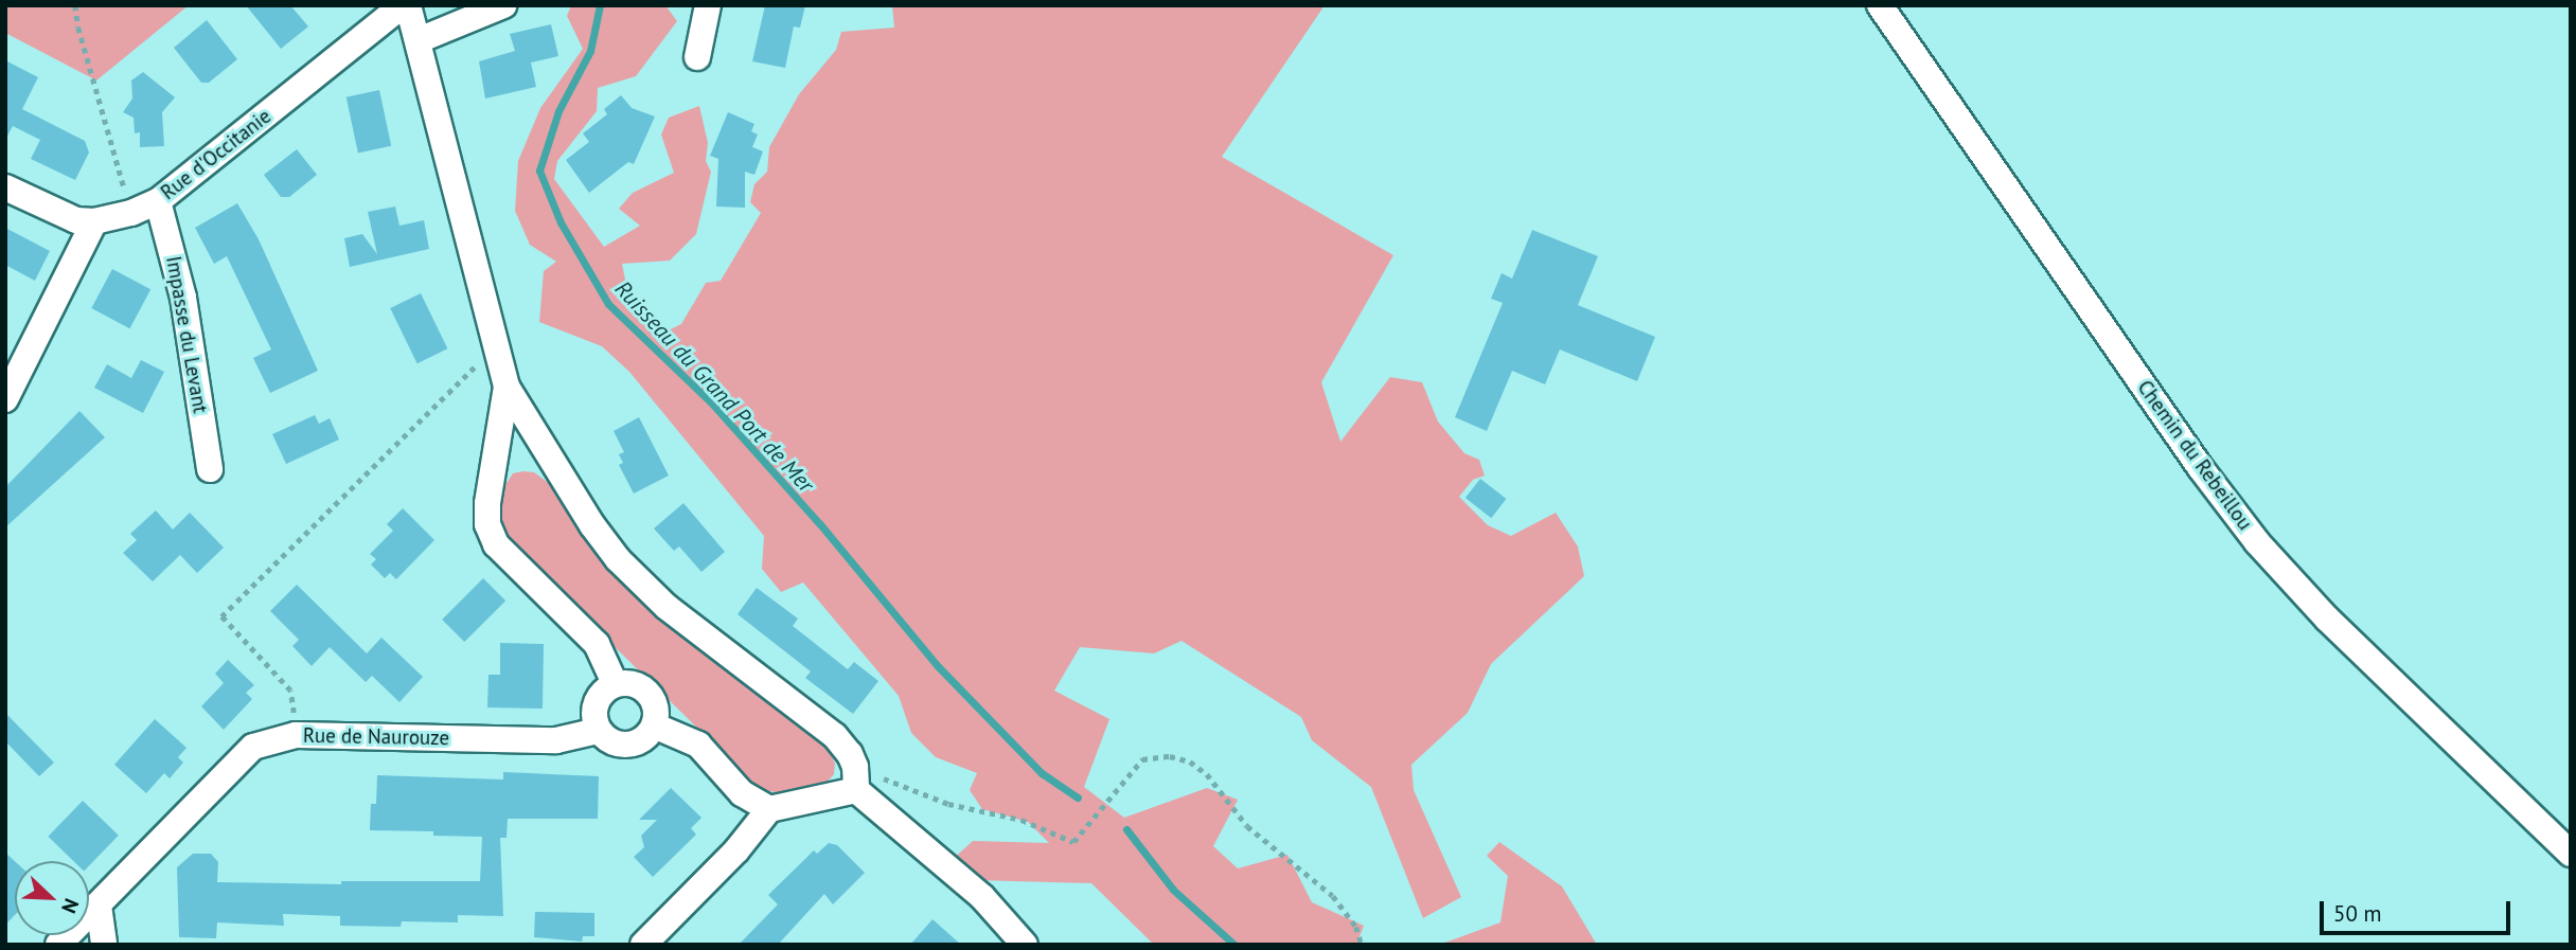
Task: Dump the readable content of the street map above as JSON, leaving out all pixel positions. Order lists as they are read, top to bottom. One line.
{"streets":{"street":["Rue d'Occitanie","Impasse du Levant","Chemin du Rebeillou","Rue de Naurouze"]},"crossings":[["Rue d'Occitanie","Impasse du Levant"]],"water":["Ruisseau du Grand Port de Mer"],"scale_bar":"50 m","north":"bottom right"}
